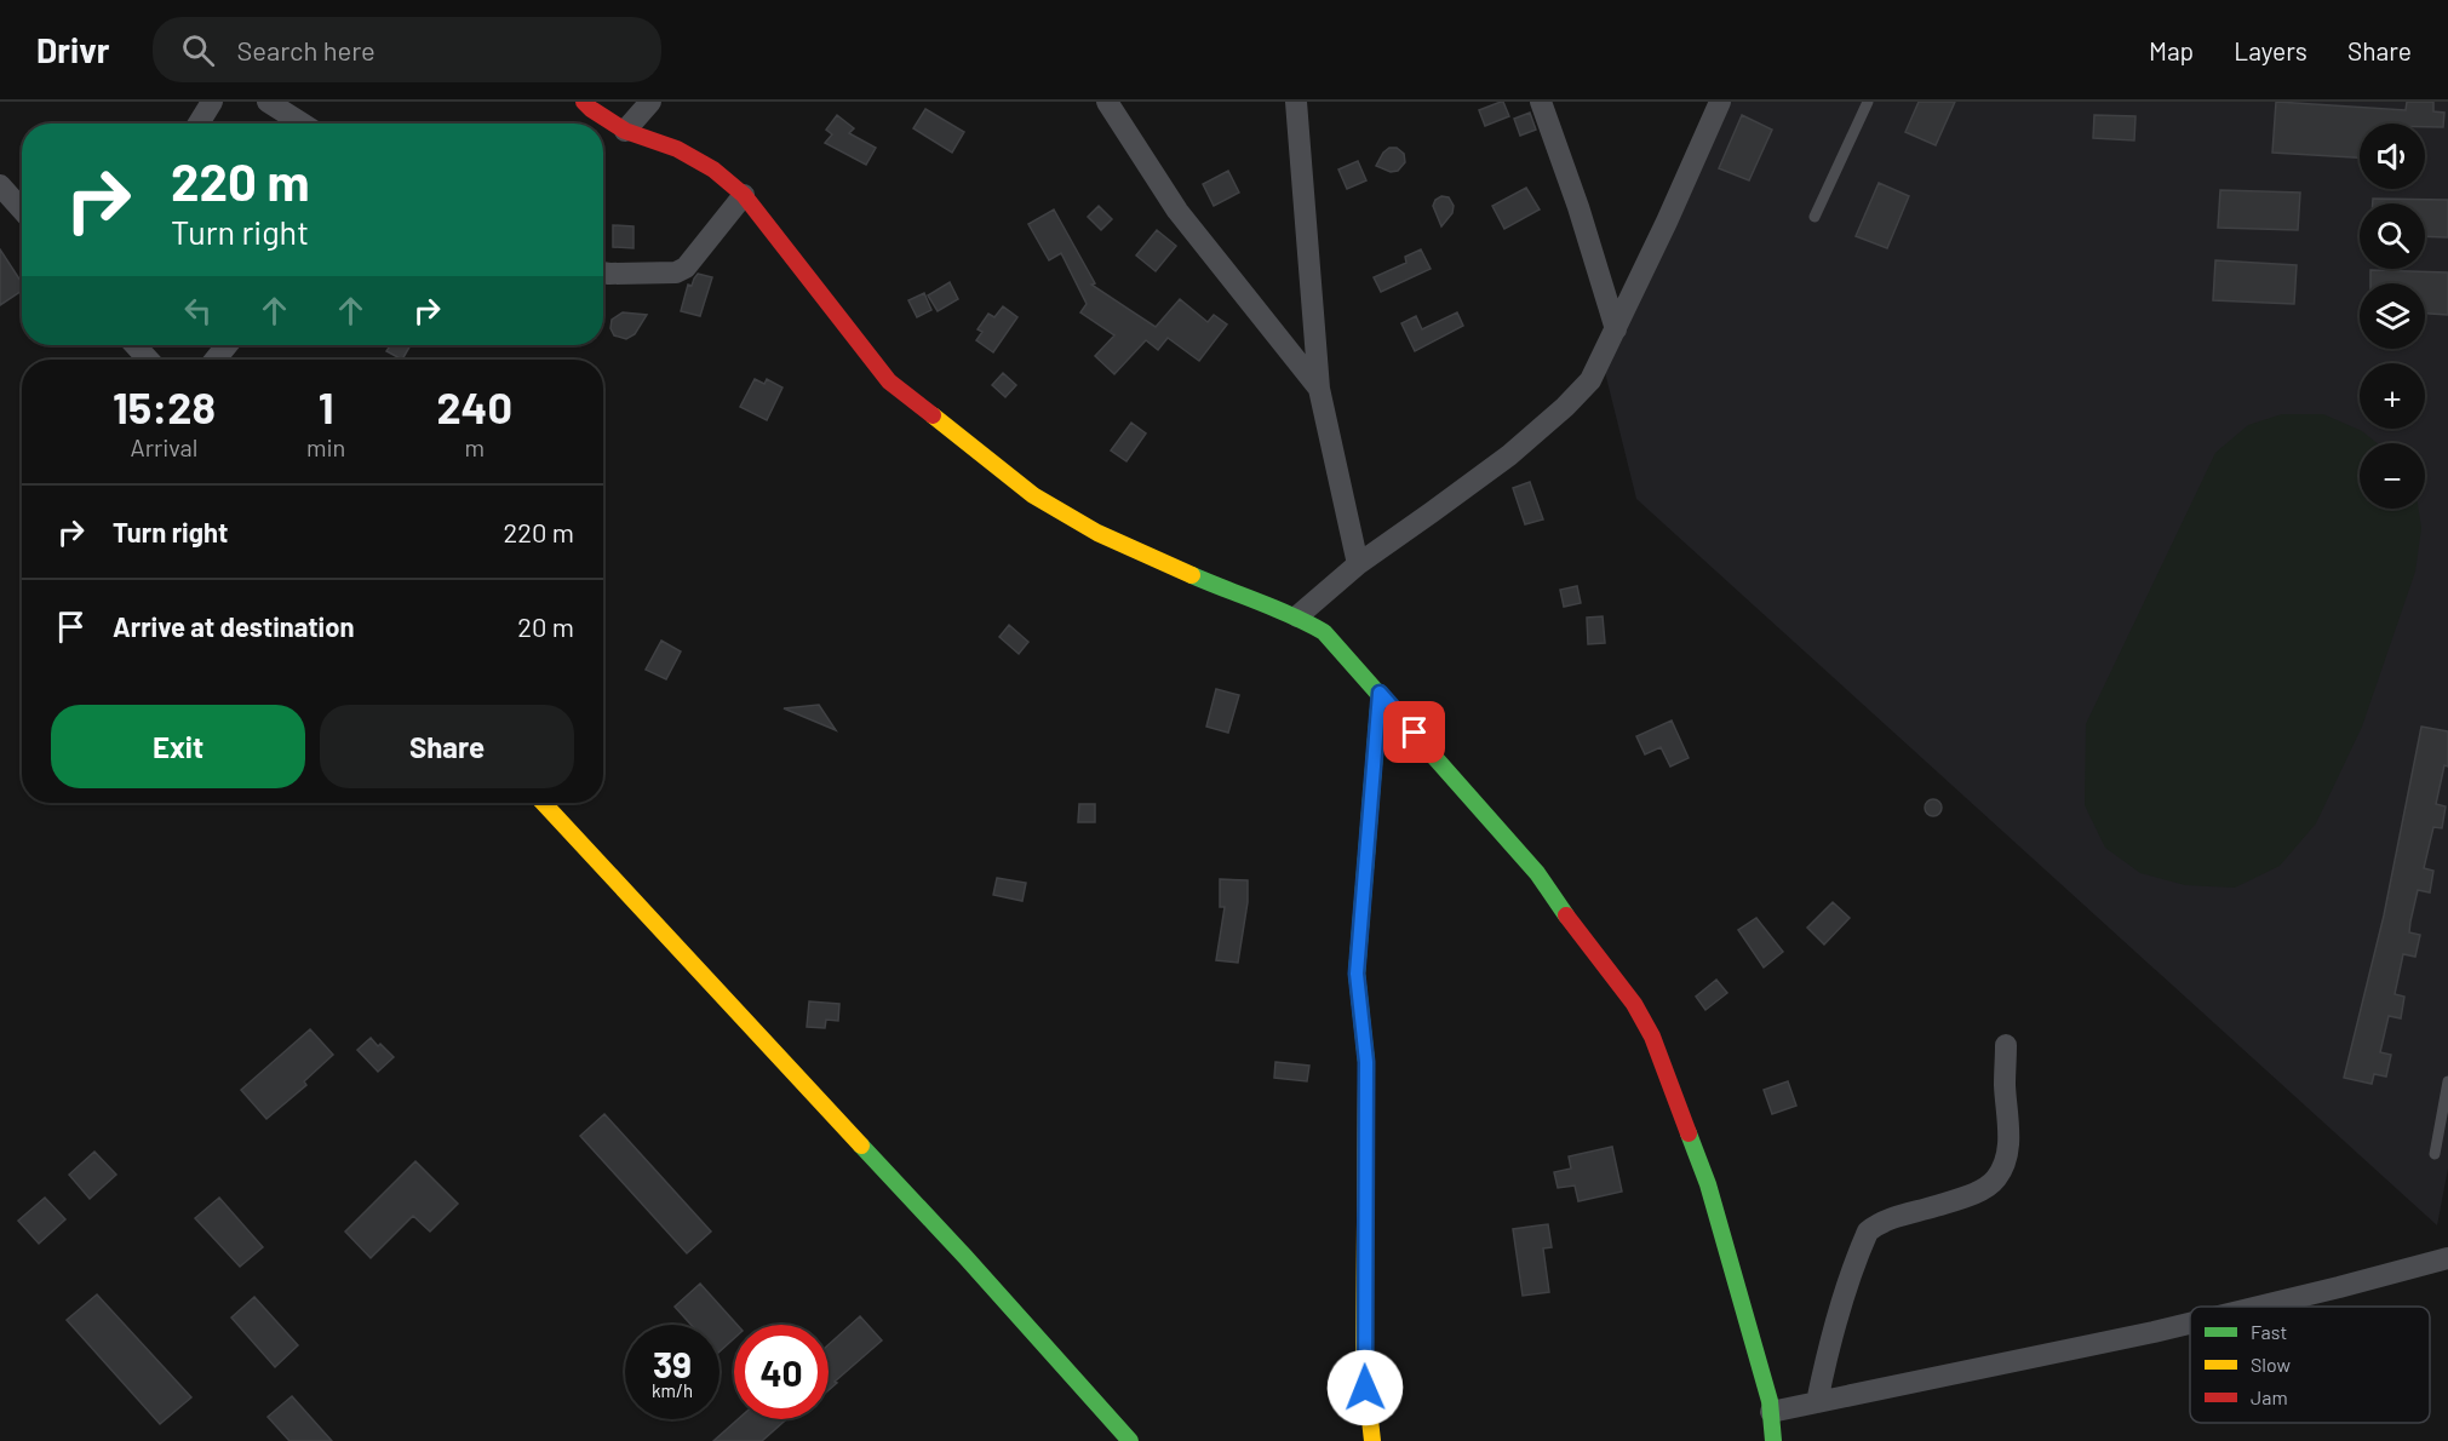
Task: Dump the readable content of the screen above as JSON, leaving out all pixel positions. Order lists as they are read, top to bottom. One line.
{"legend":["Fast","Slow","Jam"],"page":{"header":"Drivr","search":"Search here","nav":["Map","Layers","Share"],"map_buttons":["+","−"],"turn":["220 m","Turn right"],"eta":["15:28","Arrival","1","min","240","m"],"list":[{"name":"Turn right","value":"220 m"},{"name":"Arrive at destination","value":"20 m"}],"buttons":["Exit","Share"],"speed":"39 km/h","limit":"40"}}
